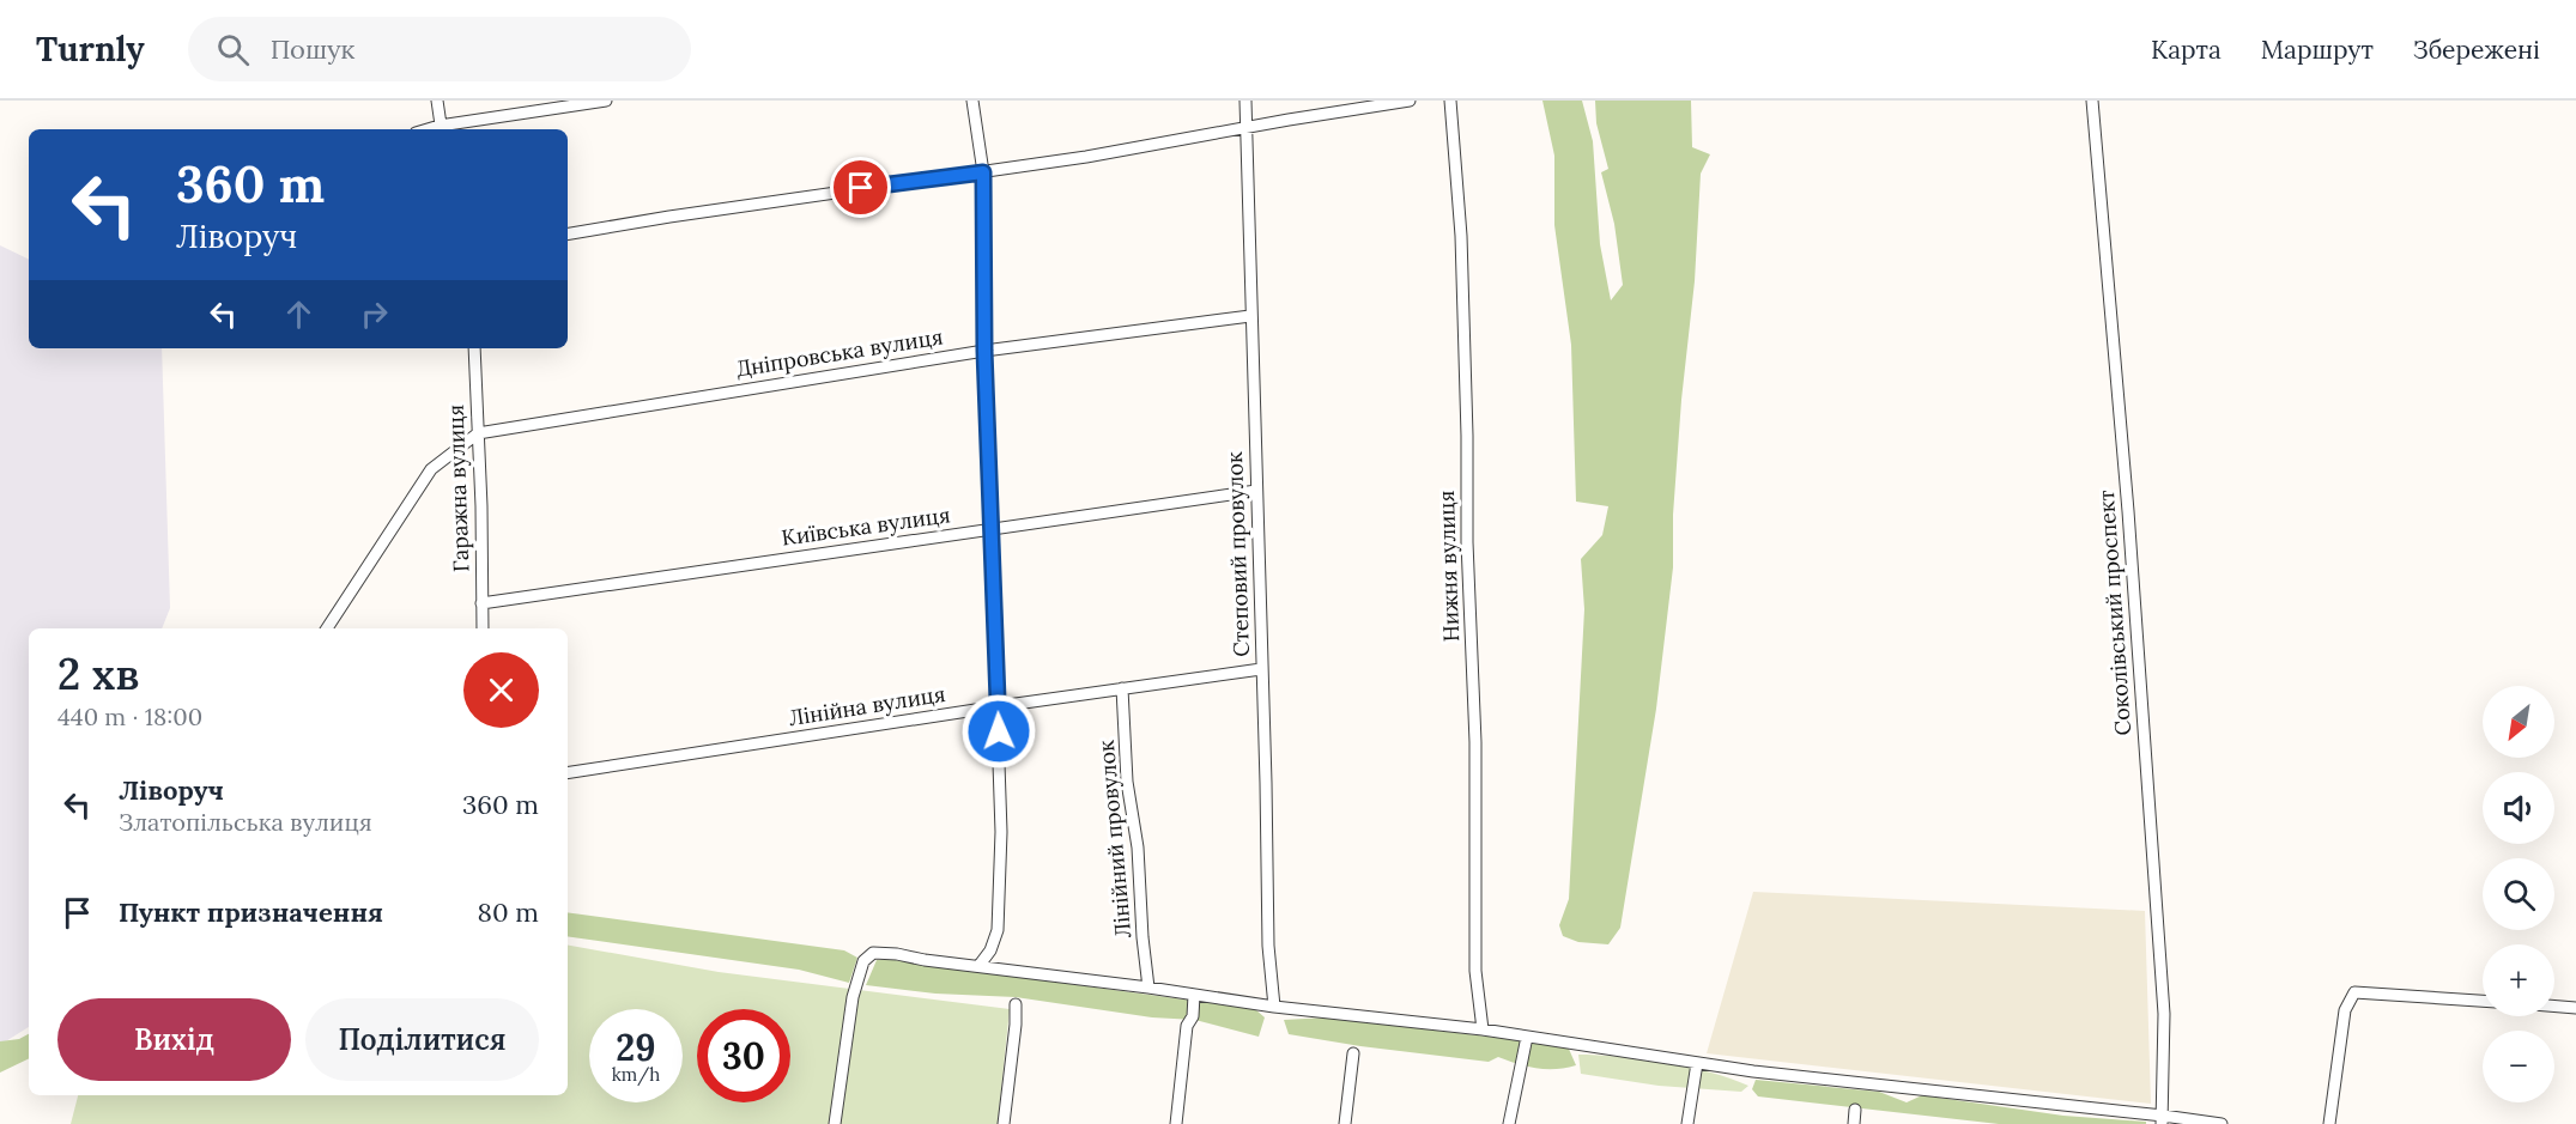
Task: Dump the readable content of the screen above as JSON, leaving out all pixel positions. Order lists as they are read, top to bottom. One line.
{"streets":{"street":["Дніпровська вулиця","Гаражна вулиця","Київська вулиця","Степовий провулок","Нижня вулиця","Соколівський проспект","Лінійна вулиця","Лінійний провулок"]},"crossings":[["Дніпровська вулиця","Гаражна вулиця"],["Дніпровська вулиця","Степовий провулок"],["Гаражна вулиця","Київська вулиця"],["Київська вулиця","Степовий провулок"],["Степовий провулок","Лінійна вулиця"],["Лінійна вулиця","Лінійний провулок"]],"north":"bottom left","page":{"header":"Turnly","search":"Пошук","nav":["Карта","Маршрут","Збережені"],"turn":["360 m","Ліворуч"],"heading":["2 хв","440 m · 18:00"],"map_buttons":["+","−"],"list":[{"name":"Ліворуч","note":"Златопільська вулиця","value":"360 m"},{"name":"Пункт призначення","value":"80 m"}],"buttons":["Вихід","Поділитися"],"speed":"29 km/h","limit":"30"}}
